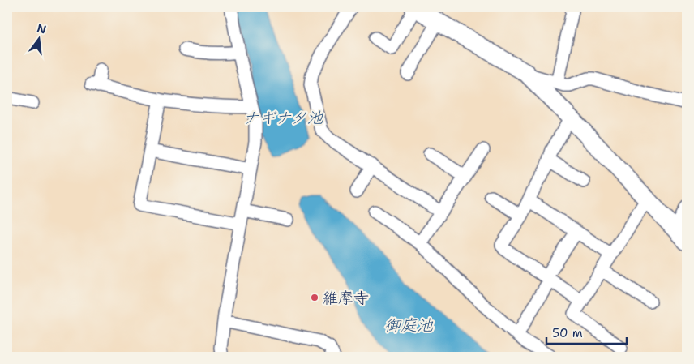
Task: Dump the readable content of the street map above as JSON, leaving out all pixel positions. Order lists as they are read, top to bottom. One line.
{"water":["ナギナタ池","御庭池"],"places":["維摩寺"],"scale_bar":"50 m","north":"top"}
